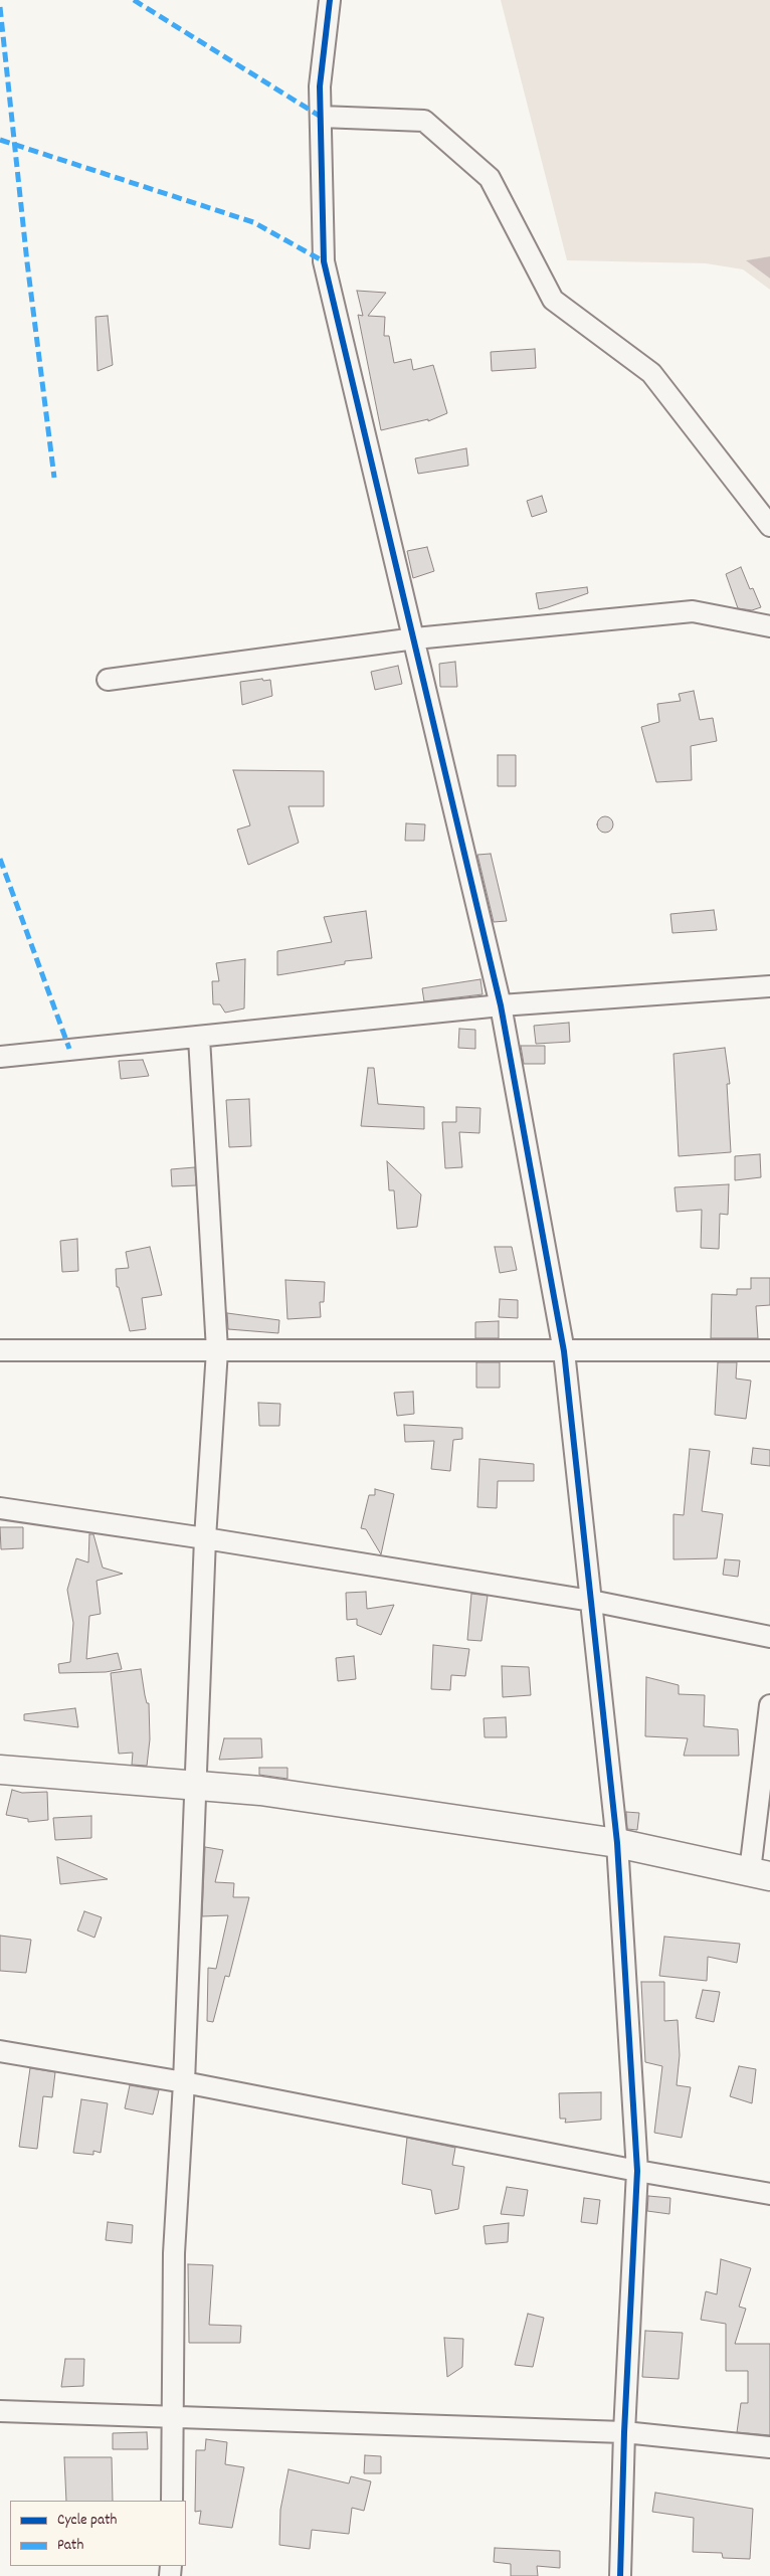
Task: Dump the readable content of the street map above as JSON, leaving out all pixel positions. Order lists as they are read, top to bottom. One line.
{"legend":["Cycle path","Path"]}
